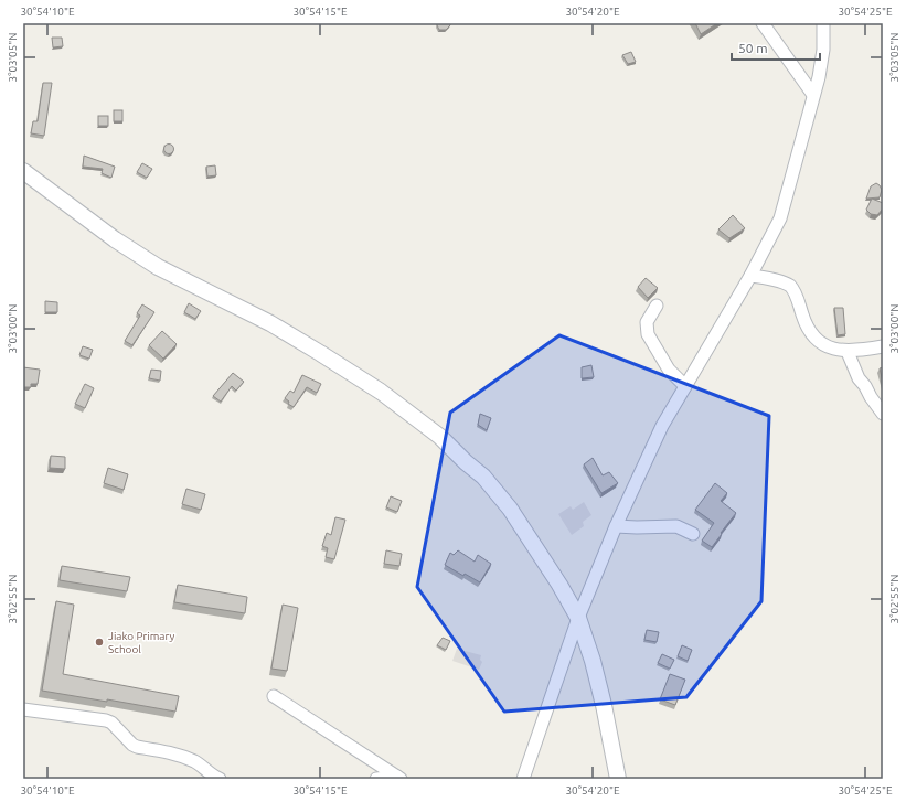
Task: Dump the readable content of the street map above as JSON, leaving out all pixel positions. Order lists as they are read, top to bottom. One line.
{"places":["Jiako Primary School"],"scale_bar":"50 m","coordinates":["30°54'10\"E","30°54'15\"E","30°54'20\"E","30°54'25\"E","3°03'05\"N","3°03'00\"N","3°02'55\"N"]}
